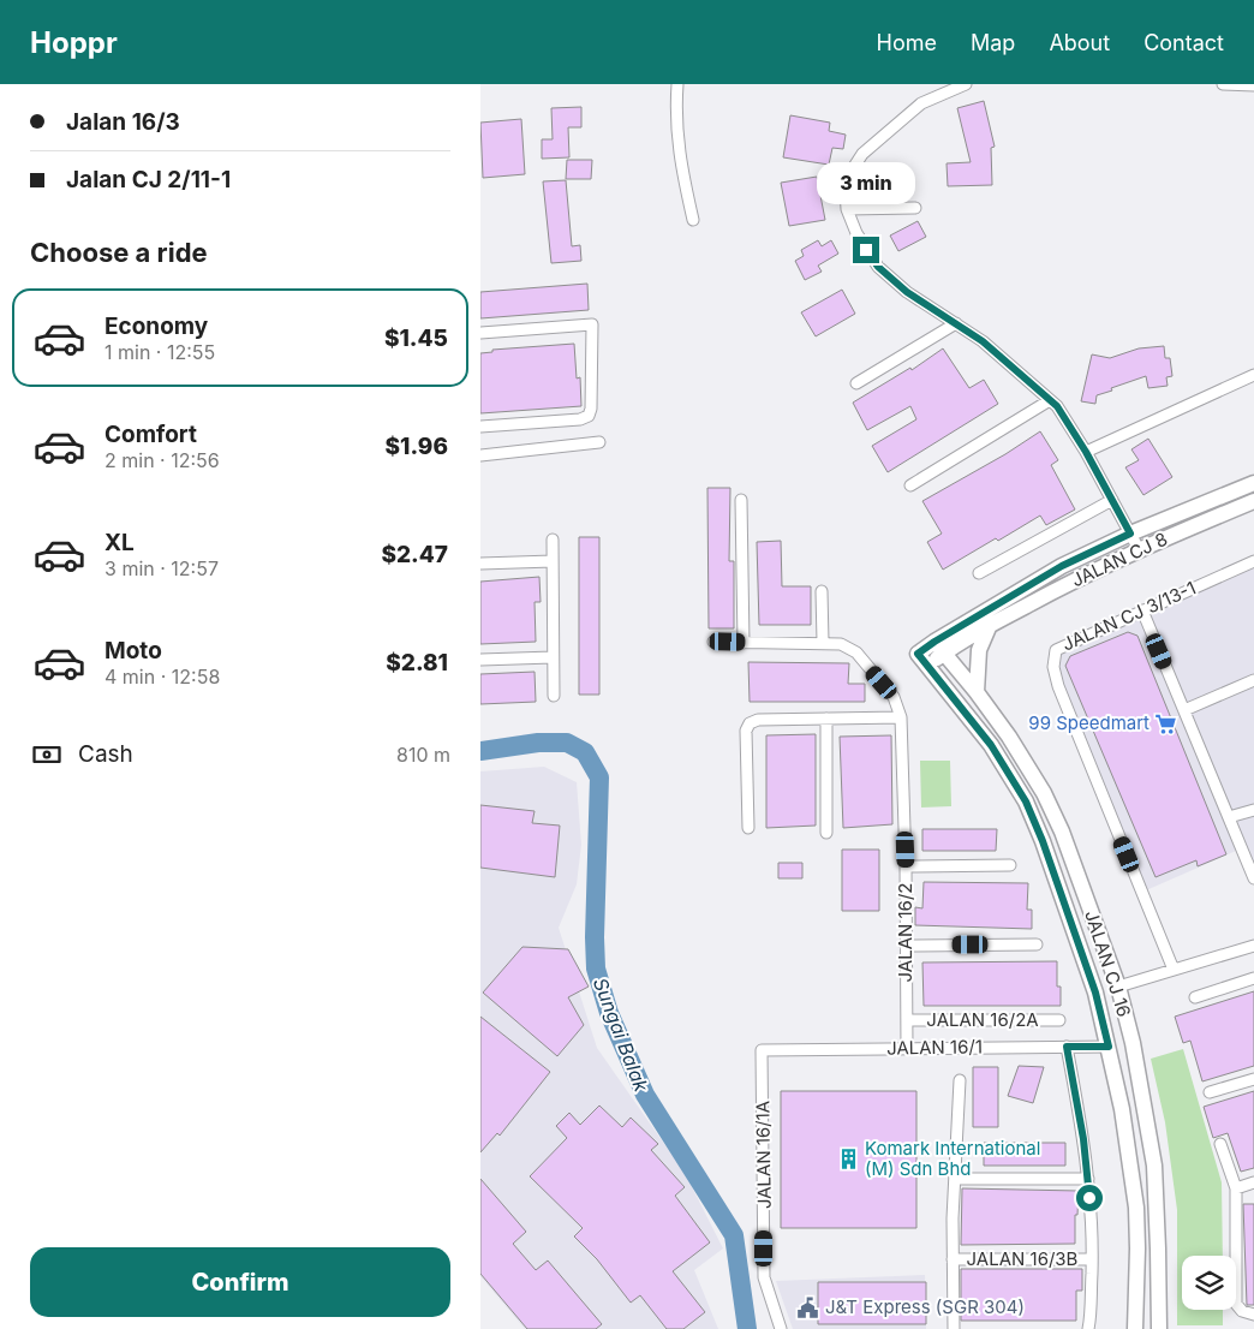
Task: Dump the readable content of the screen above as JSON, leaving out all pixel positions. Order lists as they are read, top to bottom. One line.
{"streets":{"street":["JALAN CJ 8","JALAN CJ 3/13-1","JALAN 16/2","JALAN CJ 16","JALAN 16/2A","JALAN 16/1","JALAN 16/1A","JALAN 16/3B"]},"crossings":[["JALAN CJ 8","JALAN CJ 16"],["JALAN 16/2","JALAN 16/2A"],["JALAN 16/2","JALAN 16/1"],["JALAN CJ 16","JALAN 16/1"],["JALAN 16/1","JALAN 16/1A"]],"water":["Sungai Balak"],"places":{"supermarket":["99 Speedmart"],"building":["Komark International (M) Sdn Bhd"],"public building":["J&T Express (SGR 304)"]},"page":{"header":"Hoppr","nav":["Home","Map","About","Contact"],"banner":["Jalan 16/3","Jalan CJ 2/11-1"],"bubble":"3 min","heading":"Choose a ride","list":[{"name":"Economy","note":"1 min · 12:55","value":"$1.45"},{"name":"Comfort","note":"2 min · 12:56","value":"$1.96"},{"name":"XL","note":"3 min · 12:57","value":"$2.47"},{"name":"Moto","note":"4 min · 12:58","value":"$2.81"}],"pay":["Cash","810 m"],"buttons":"Confirm"}}
